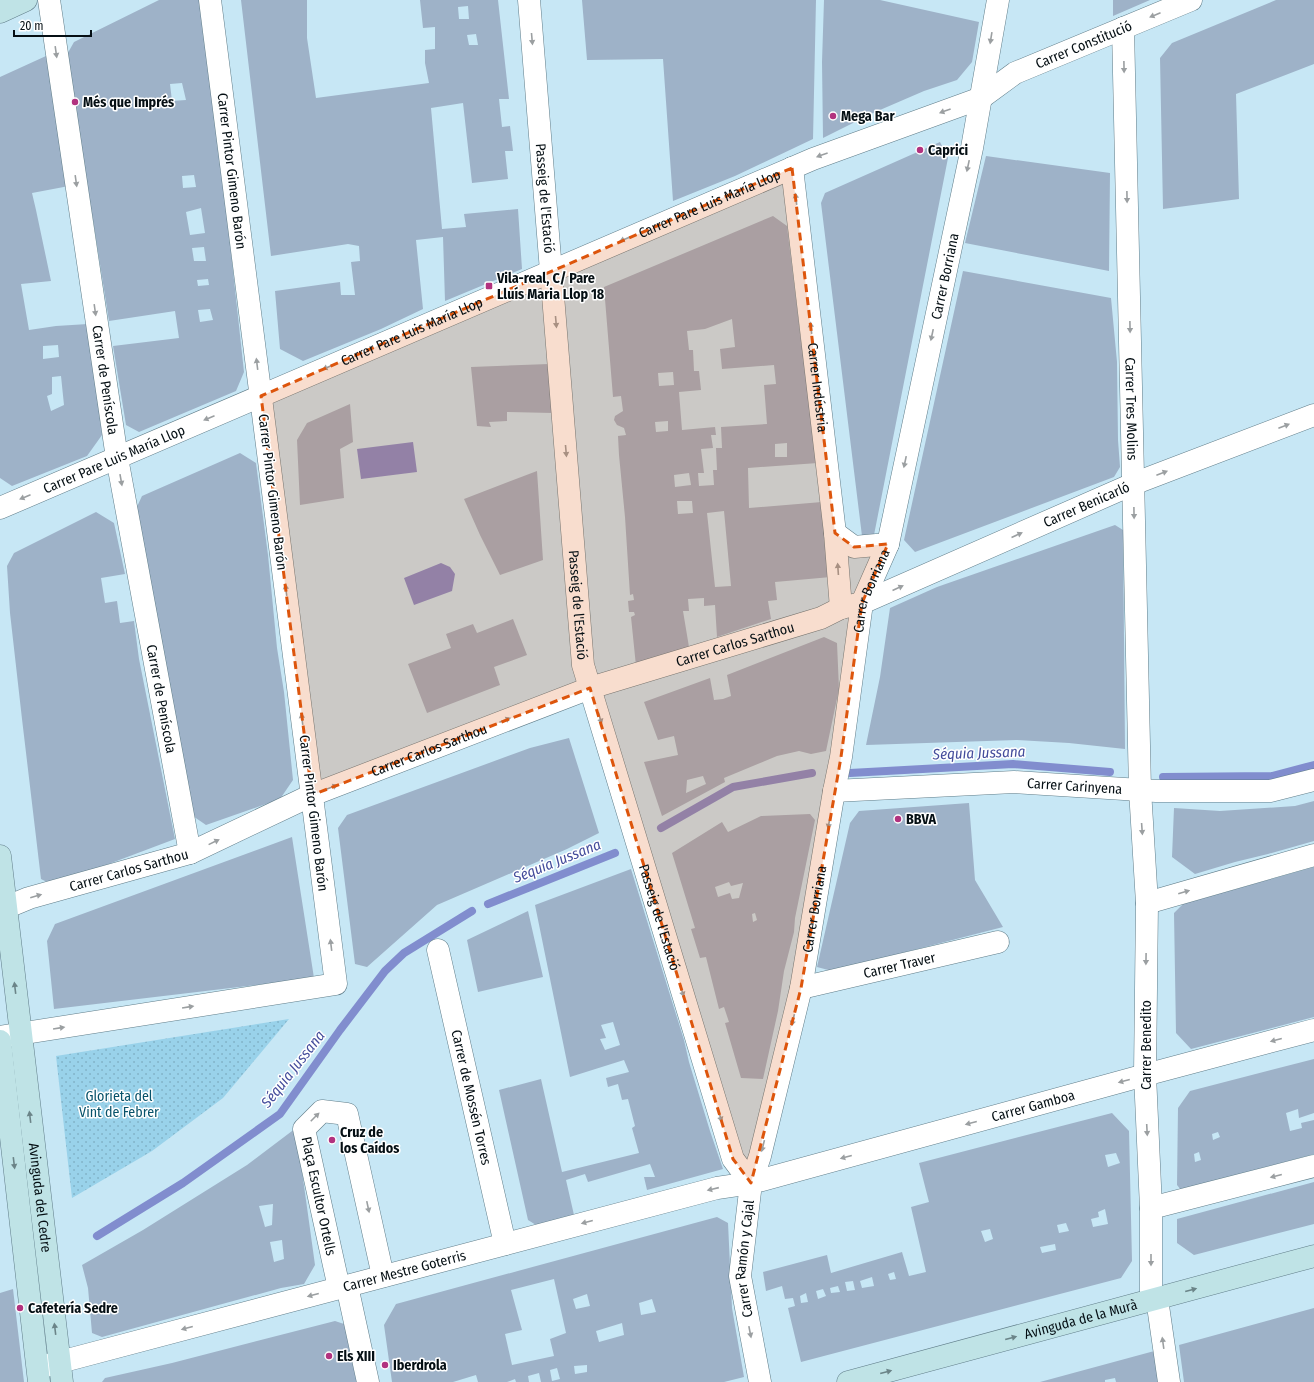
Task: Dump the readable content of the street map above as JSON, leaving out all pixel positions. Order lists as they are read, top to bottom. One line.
{"streets":{"street":["Carrer Constitució","Carrer Pintor Gimeno Barón","Passeig de l'Estació","Carrer Pare Luis María Llop","Carrer Borriana","Carrer de Peníscola","Carrer Indústria","Carrer Tres Molins","Carrer Benicarló","Carrer Carlos Sarthou","Carrer Carinyena","Carrer Traver","Carrer Benedito","Carrer de Mossén Torres","Carrer Gamboa","Plaça Escultor Ortells","Avinguda del Cedre","Carrer Ramón y Cajal","Carrer Mestre Goterris","Avinguda de la Murà"]},"crossings":[["Carrer Constitució","Carrer Pare Luis María Llop"],["Carrer Constitució","Carrer Borriana"],["Carrer Constitució","Carrer Tres Molins"],["Carrer Pintor Gimeno Barón","Carrer Pare Luis María Llop"],["Carrer Pintor Gimeno Barón","Carrer Carlos Sarthou"],["Carrer Pintor Gimeno Barón","Avinguda del Cedre"],["Passeig de l'Estació","Carrer Pare Luis María Llop"],["Passeig de l'Estació","Carrer Borriana"],["Passeig de l'Estació","Carrer Carlos Sarthou"],["Passeig de l'Estació","Carrer Gamboa"],["Passeig de l'Estació","Carrer Ramón y Cajal"],["Passeig de l'Estació","Carrer Mestre Goterris"],["Carrer Pare Luis María Llop","Carrer Borriana"],["Carrer Pare Luis María Llop","Carrer de Peníscola"],["Carrer Pare Luis María Llop","Carrer Indústria"],["Carrer Borriana","Carrer Benicarló"],["Carrer Borriana","Carrer Carlos Sarthou"],["Carrer Borriana","Carrer Carinyena"],["Carrer Borriana","Carrer Traver"],["Carrer Borriana","Carrer Gamboa"],["Carrer Borriana","Carrer Ramón y Cajal"],["Carrer Borriana","Carrer Mestre Goterris"],["Carrer de Peníscola","Carrer Carlos Sarthou"],["Carrer Indústria","Carrer Carlos Sarthou"],["Carrer Tres Molins","Carrer Benicarló"],["Carrer Tres Molins","Carrer Carinyena"],["Carrer Tres Molins","Carrer Benedito"],["Carrer Benicarló","Carrer Carlos Sarthou"],["Carrer Carlos Sarthou","Avinguda del Cedre"],["Carrer Carinyena","Carrer Benedito"],["Carrer Benedito","Carrer Gamboa"],["Carrer Benedito","Avinguda de la Murà"],["Carrer de Mossén Torres","Carrer Mestre Goterris"],["Carrer Gamboa","Carrer Ramón y Cajal"],["Carrer Gamboa","Carrer Mestre Goterris"],["Plaça Escultor Ortells","Carrer Mestre Goterris"],["Avinguda del Cedre","Carrer Mestre Goterris"],["Carrer Ramón y Cajal","Carrer Mestre Goterris"]],"one_way":["Passeig de l'Estació","Carrer Pare Luis María Llop","Carrer Borriana","Carrer de Peníscola","Carrer Indústria","Carrer Tres Molins","Carrer Benicarló","Carrer Carlos Sarthou","Carrer Ramón y Cajal","Carrer Mestre Goterris","Avinguda de la Murà"],"water":["Séquia Jussana"],"parks":["Glorieta del Vint de Febrer"],"places":{"other":["Més que Imprés","Mega Bar","Caprici","BBVA","Cruz de los Caídos","Cafetería Sedre","Els XIII","Iberdrola"],"transit":["Vila-real, C/ Pare Lluís Maria Llop 18"]},"scale_bar":"20 m"}
